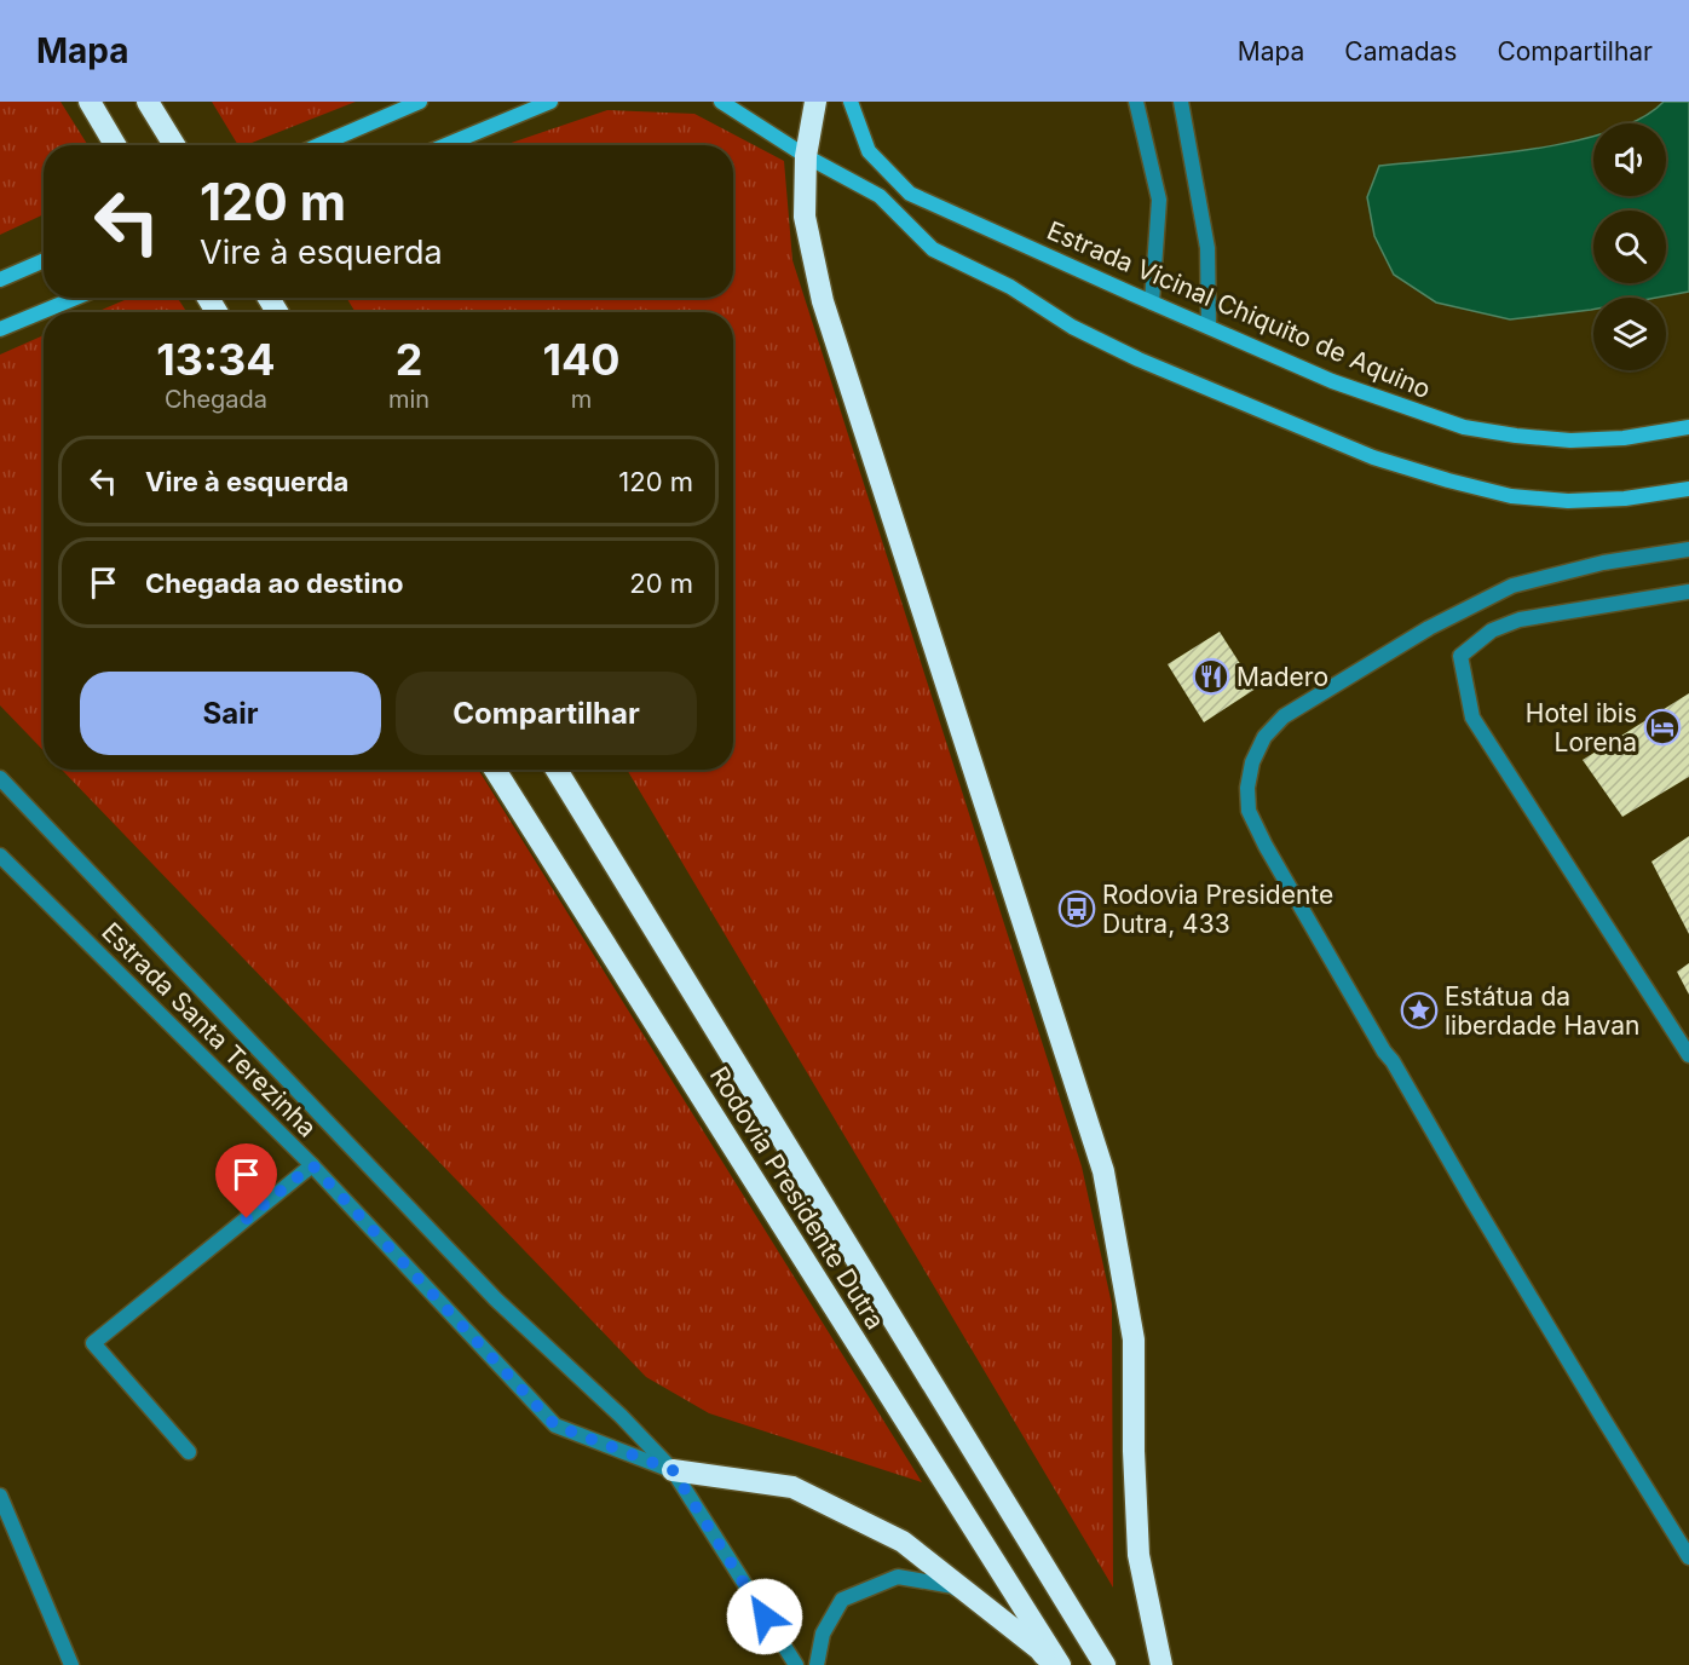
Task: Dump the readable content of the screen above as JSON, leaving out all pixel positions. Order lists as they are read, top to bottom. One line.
{"streets":{"highway":["Rodovia Presidente Dutra"],"street":["Estrada Vicinal Chiquito de Aquino","Estrada Santa Terezinha"]},"places":{"restaurant":["Madero"],"hotel":["Hotel ibis Lorena"],"bus stop":["Rodovia Presidente Dutra, 433"],"place":["Estátua da liberdade Havan"]},"page":{"header":"Mapa","nav":["Mapa","Camadas","Compartilhar"],"turn":["120 m","Vire à esquerda"],"eta":["13:34","Chegada","2","min","140","m"],"list":[{"name":"Vire à esquerda","value":"120 m"},{"name":"Chegada ao destino","value":"20 m"}],"buttons":["Sair","Compartilhar"]}}
